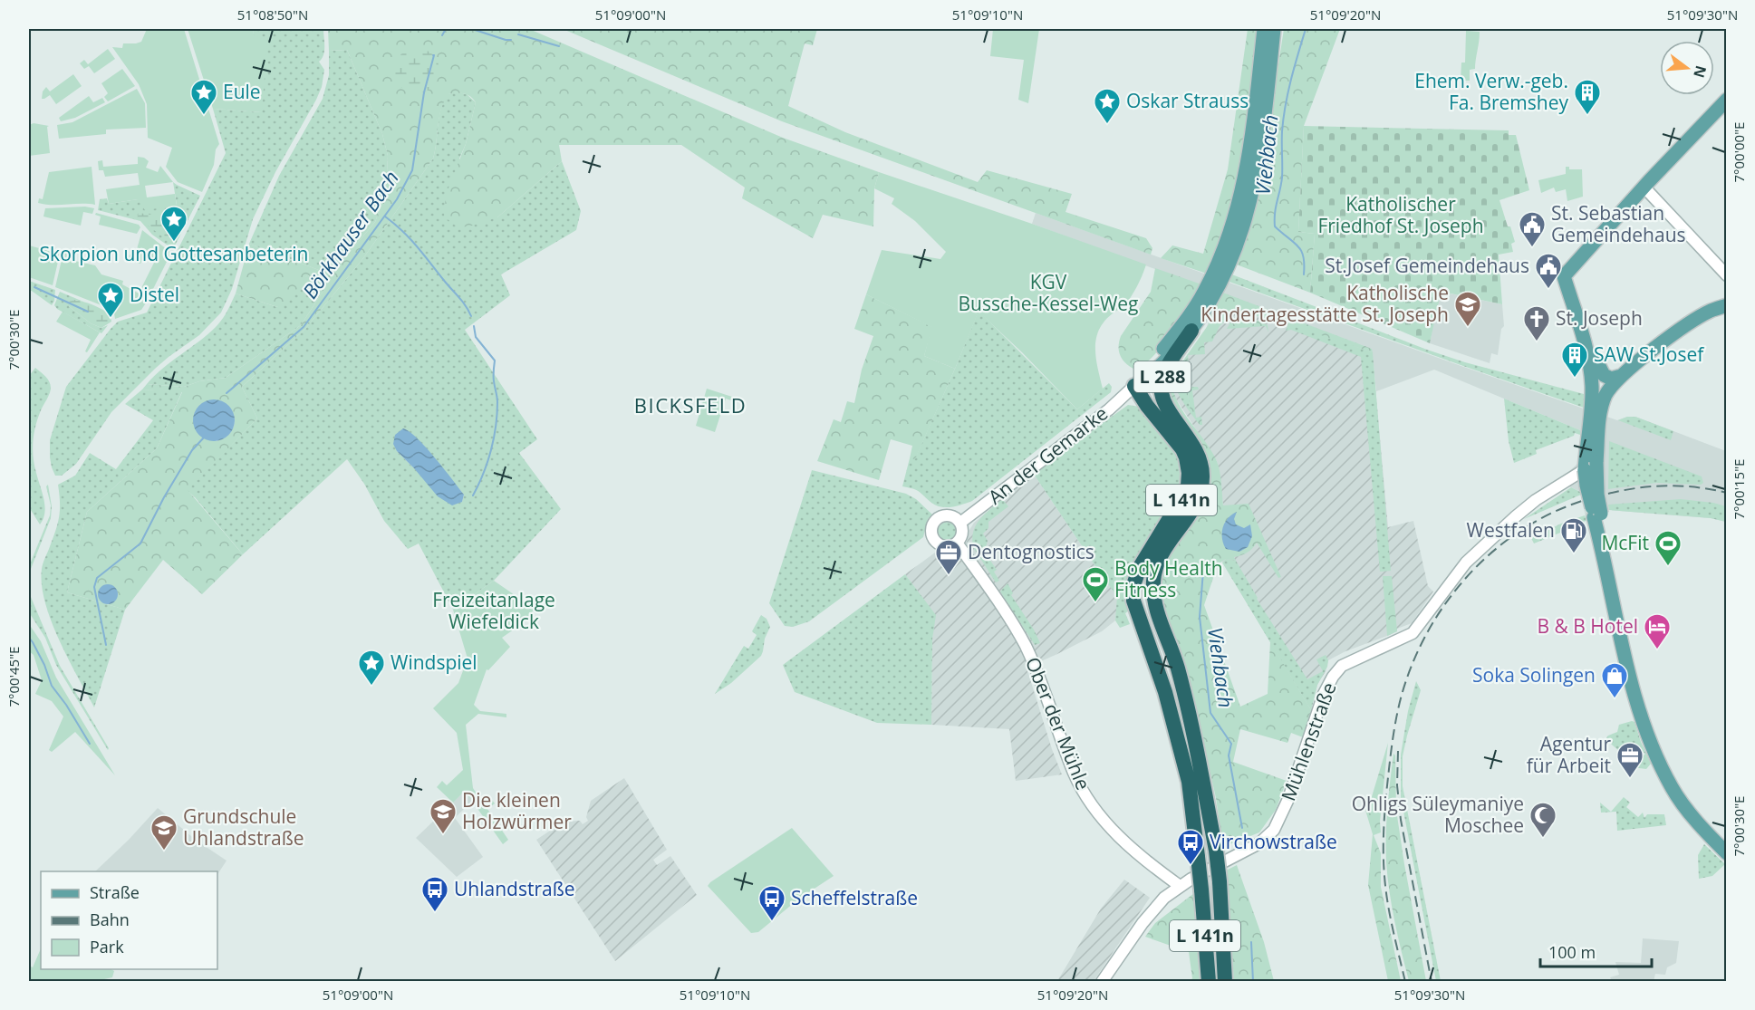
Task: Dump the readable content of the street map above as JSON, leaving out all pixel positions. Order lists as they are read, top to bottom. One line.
{"streets":{"highway":["L 288","L 141n"],"street":["An der Gemarke","Ober der Mühle","Mühlenstraße"]},"crossings":[["L 288","An der Gemarke"],["L 288","L 141n"],["An der Gemarke","L 141n"],["An der Gemarke","Ober der Mühle"],["Ober der Mühle","Mühlenstraße"]],"districts":["BICKSFELD"],"water":["Viehbach","Börkhauser Bach"],"parks":["Katholischer Friedhof St. Joseph","KGV Bussche-Kessel-Weg","Freizeitanlage Wiefeldick"],"places":{"place":["Eule","Oskar Strauss","Skorpion und Gottesanbeterin","Distel","Windspiel"],"building":["Ehem. Verw.-geb. Fa. Bremshey","SAW St.Josef"],"public building":["St. Sebastian Gemeindehaus","St.Josef Gemeindehaus"],"school or university":["Katholische Kindertagesstätte St. Joseph","Die kleinen Holzwürmer","Grundschule Uhlandstraße"],"church":["St. Joseph"],"fuel station":["Westfalen"],"sports":["McFit","Body Health Fitness"],"office":["Dentognostics","Agentur für Arbeit"],"hotel":["B & B Hotel"],"shop":["Soka Solingen"],"mosque":["Ohligs Süleymaniye Moschee"],"bus stop":["Virchowstraße","Uhlandstraße","Scheffelstraße"]},"legend":["Straße","Bahn","Park"],"scale_bar":"100 m","north":"right","coordinates":["51°08'50\"N","51°09'00\"N","51°09'10\"N","51°09'20\"N","51°09'30\"N","7°00'00\"E","7°00'30\"E","7°00'15\"E","7°00'45\"E"]}
